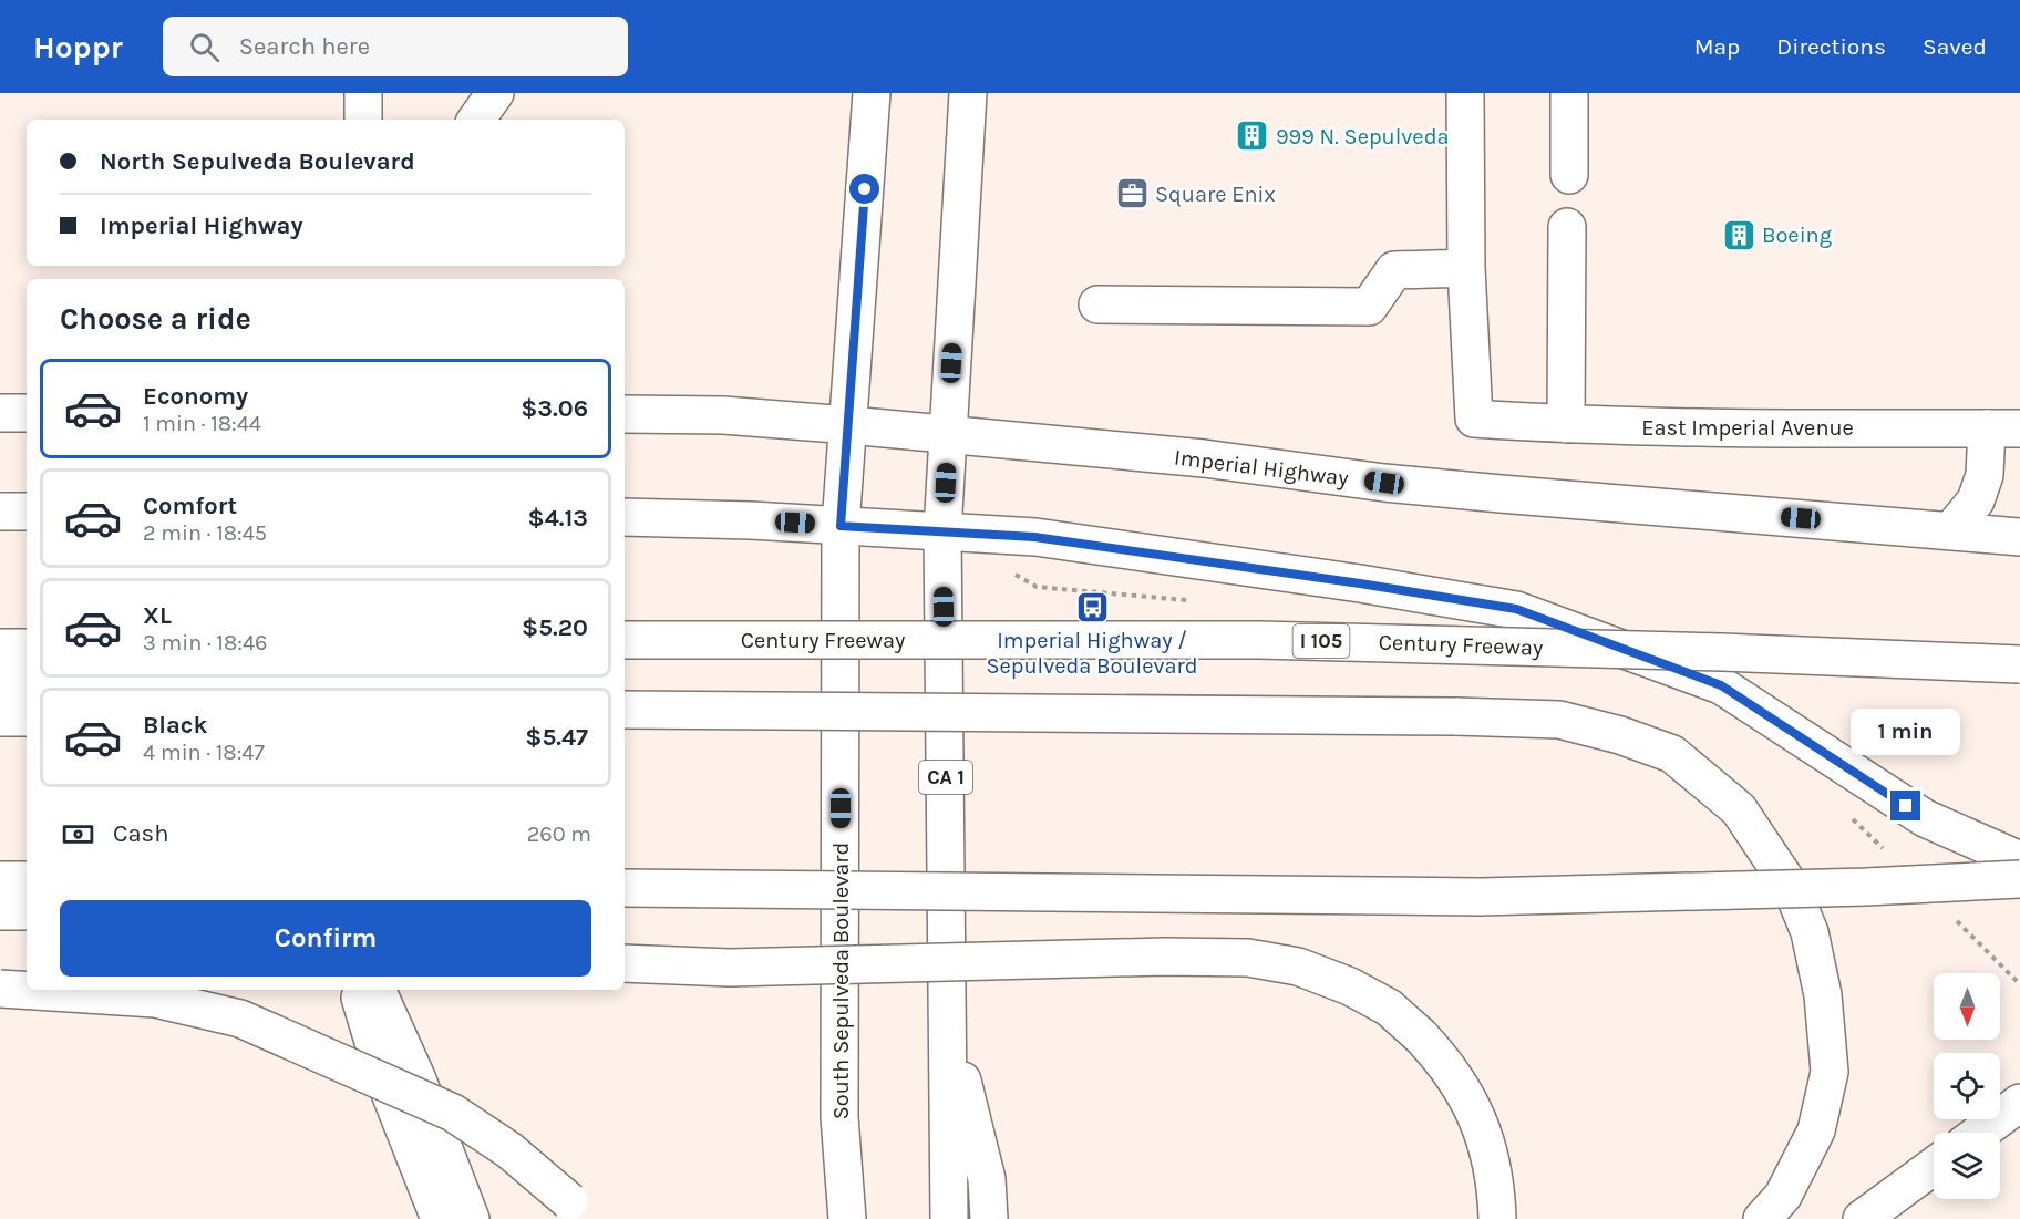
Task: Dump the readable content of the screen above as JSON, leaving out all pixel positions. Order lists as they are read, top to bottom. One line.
{"streets":{"main road":["East Imperial Avenue","Imperial Highway","Century Freeway","I 105","CA 1","South Sepulveda Boulevard"]},"crossings":[["Imperial Highway","CA 1"],["Imperial Highway","South Sepulveda Boulevard"]],"places":{"building":["999 N. Sepulveda","Boeing"],"office":["Square Enix"],"bus stop":["Imperial Highway / Sepulveda Boulevard"]},"north":"bottom","page":{"header":"Hoppr","search":"Search here","nav":["Map","Directions","Saved"],"banner":["North Sepulveda Boulevard","Imperial Highway"],"heading":"Choose a ride","list":[{"name":"Economy","note":"1 min · 18:44","value":"$3.06"},{"name":"Comfort","note":"2 min · 18:45","value":"$4.13"},{"name":"XL","note":"3 min · 18:46","value":"$5.20"},{"name":"Black","note":"4 min · 18:47","value":"$5.47"}],"bubble":"1 min","pay":["Cash","260 m"],"buttons":"Confirm"}}
